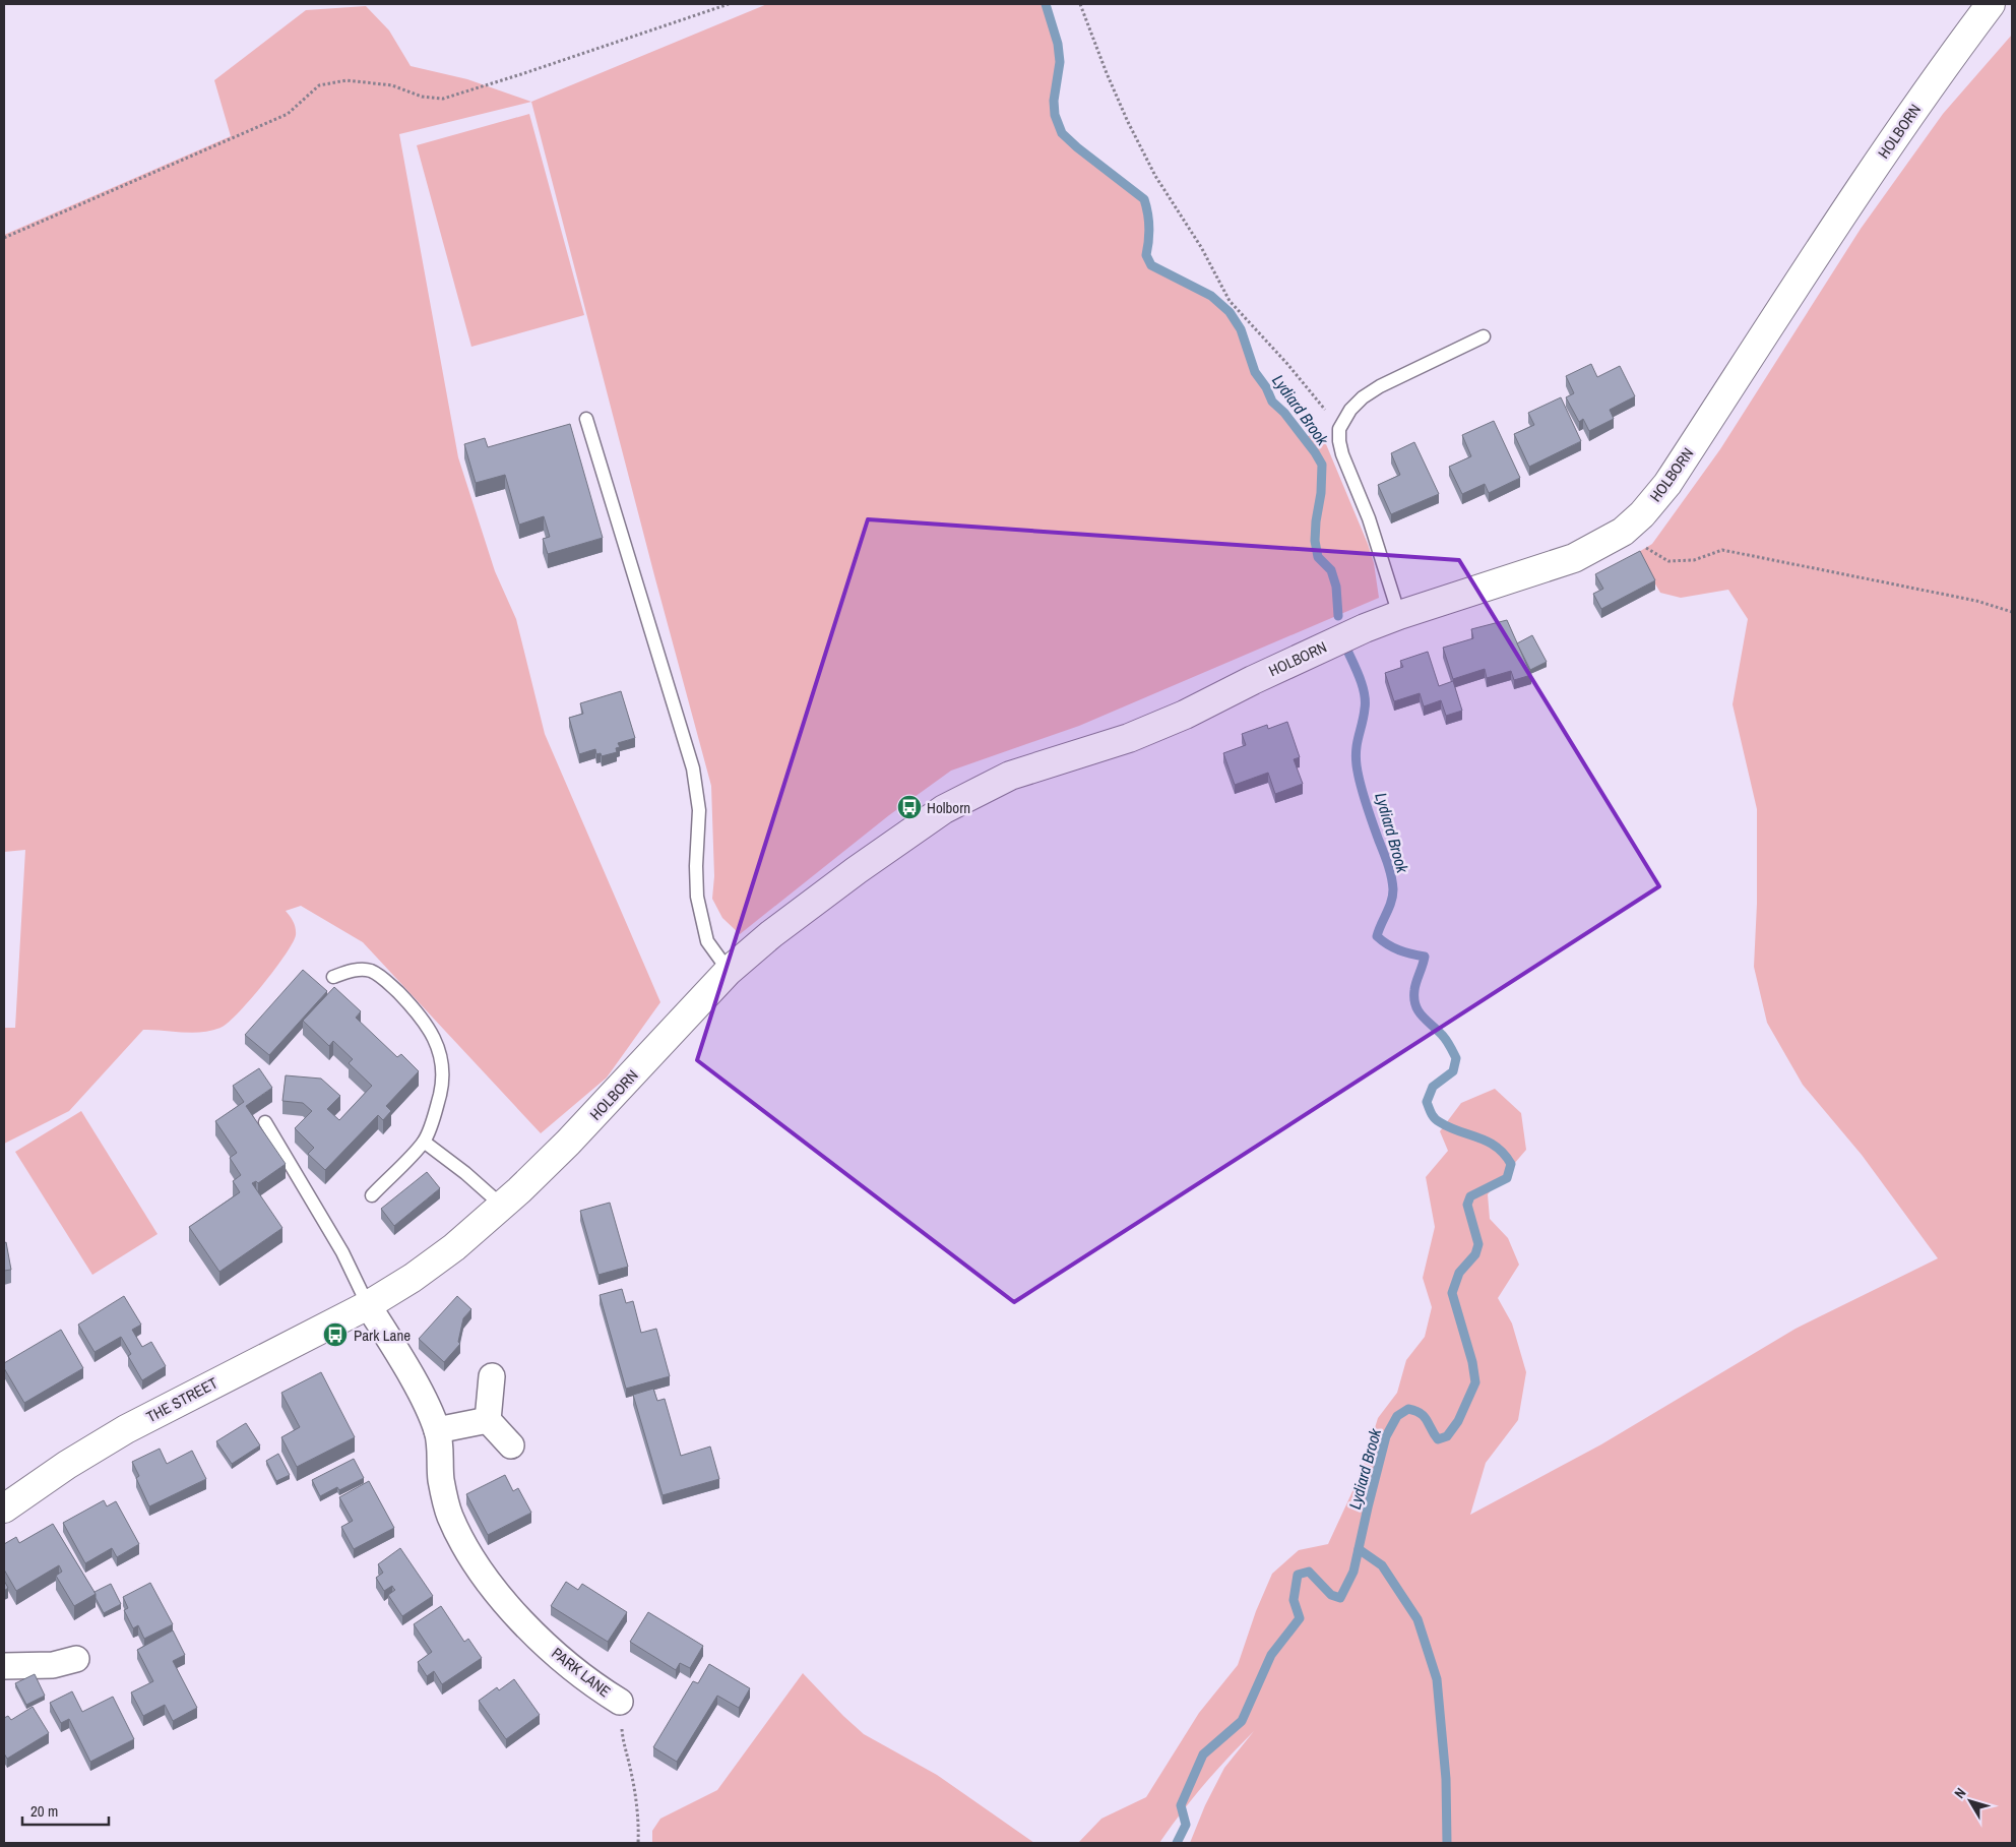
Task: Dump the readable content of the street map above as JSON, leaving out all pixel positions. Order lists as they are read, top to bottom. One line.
{"streets":{"street":["HOLBORN","THE STREET","PARK LANE"]},"crossings":[["HOLBORN","THE STREET"],["HOLBORN","PARK LANE"],["THE STREET","PARK LANE"]],"water":["Lydiard Brook"],"places":{"bus stop":["Holborn","Park Lane"]},"scale_bar":"20 m","north":"top left"}
